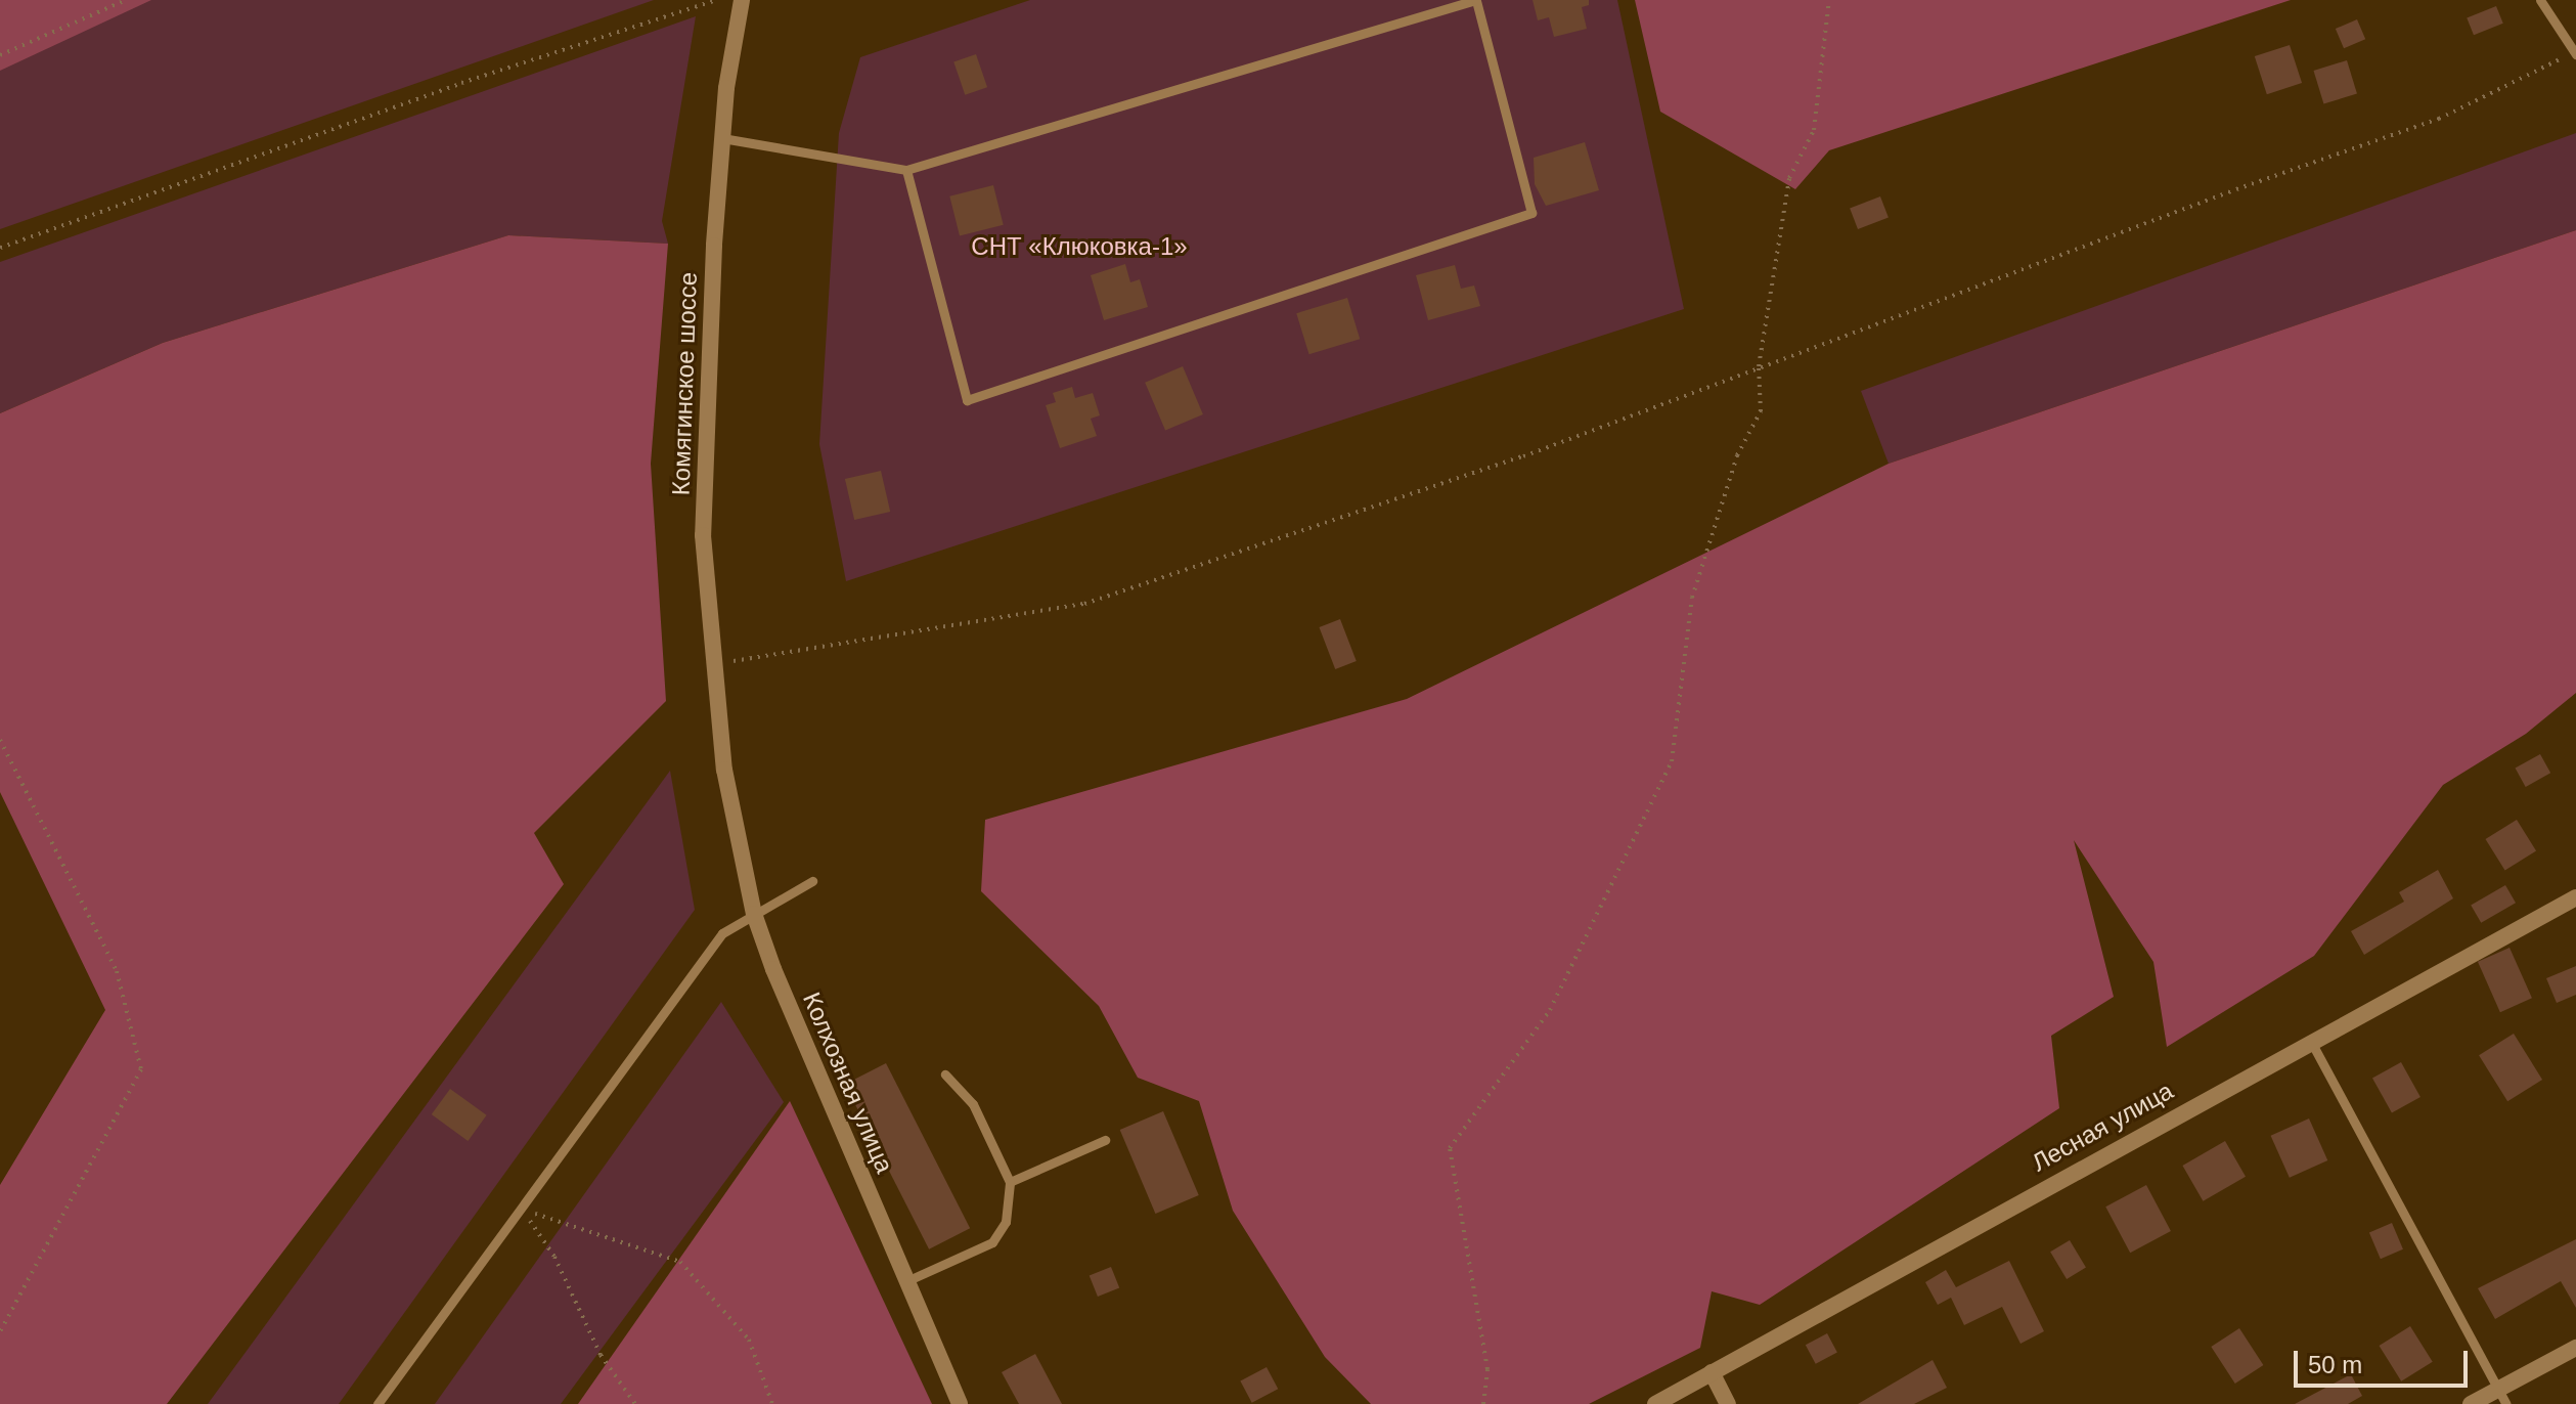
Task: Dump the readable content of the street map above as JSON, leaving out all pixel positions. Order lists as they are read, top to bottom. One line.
{"streets":{"street":["Комягинское шоссе","Колхозная улица","Лесная улица"]},"crossings":[["Комягинское шоссе","Колхозная улица"]],"parks":["СНТ «Клюковка-1»"],"scale_bar":"50 m"}
